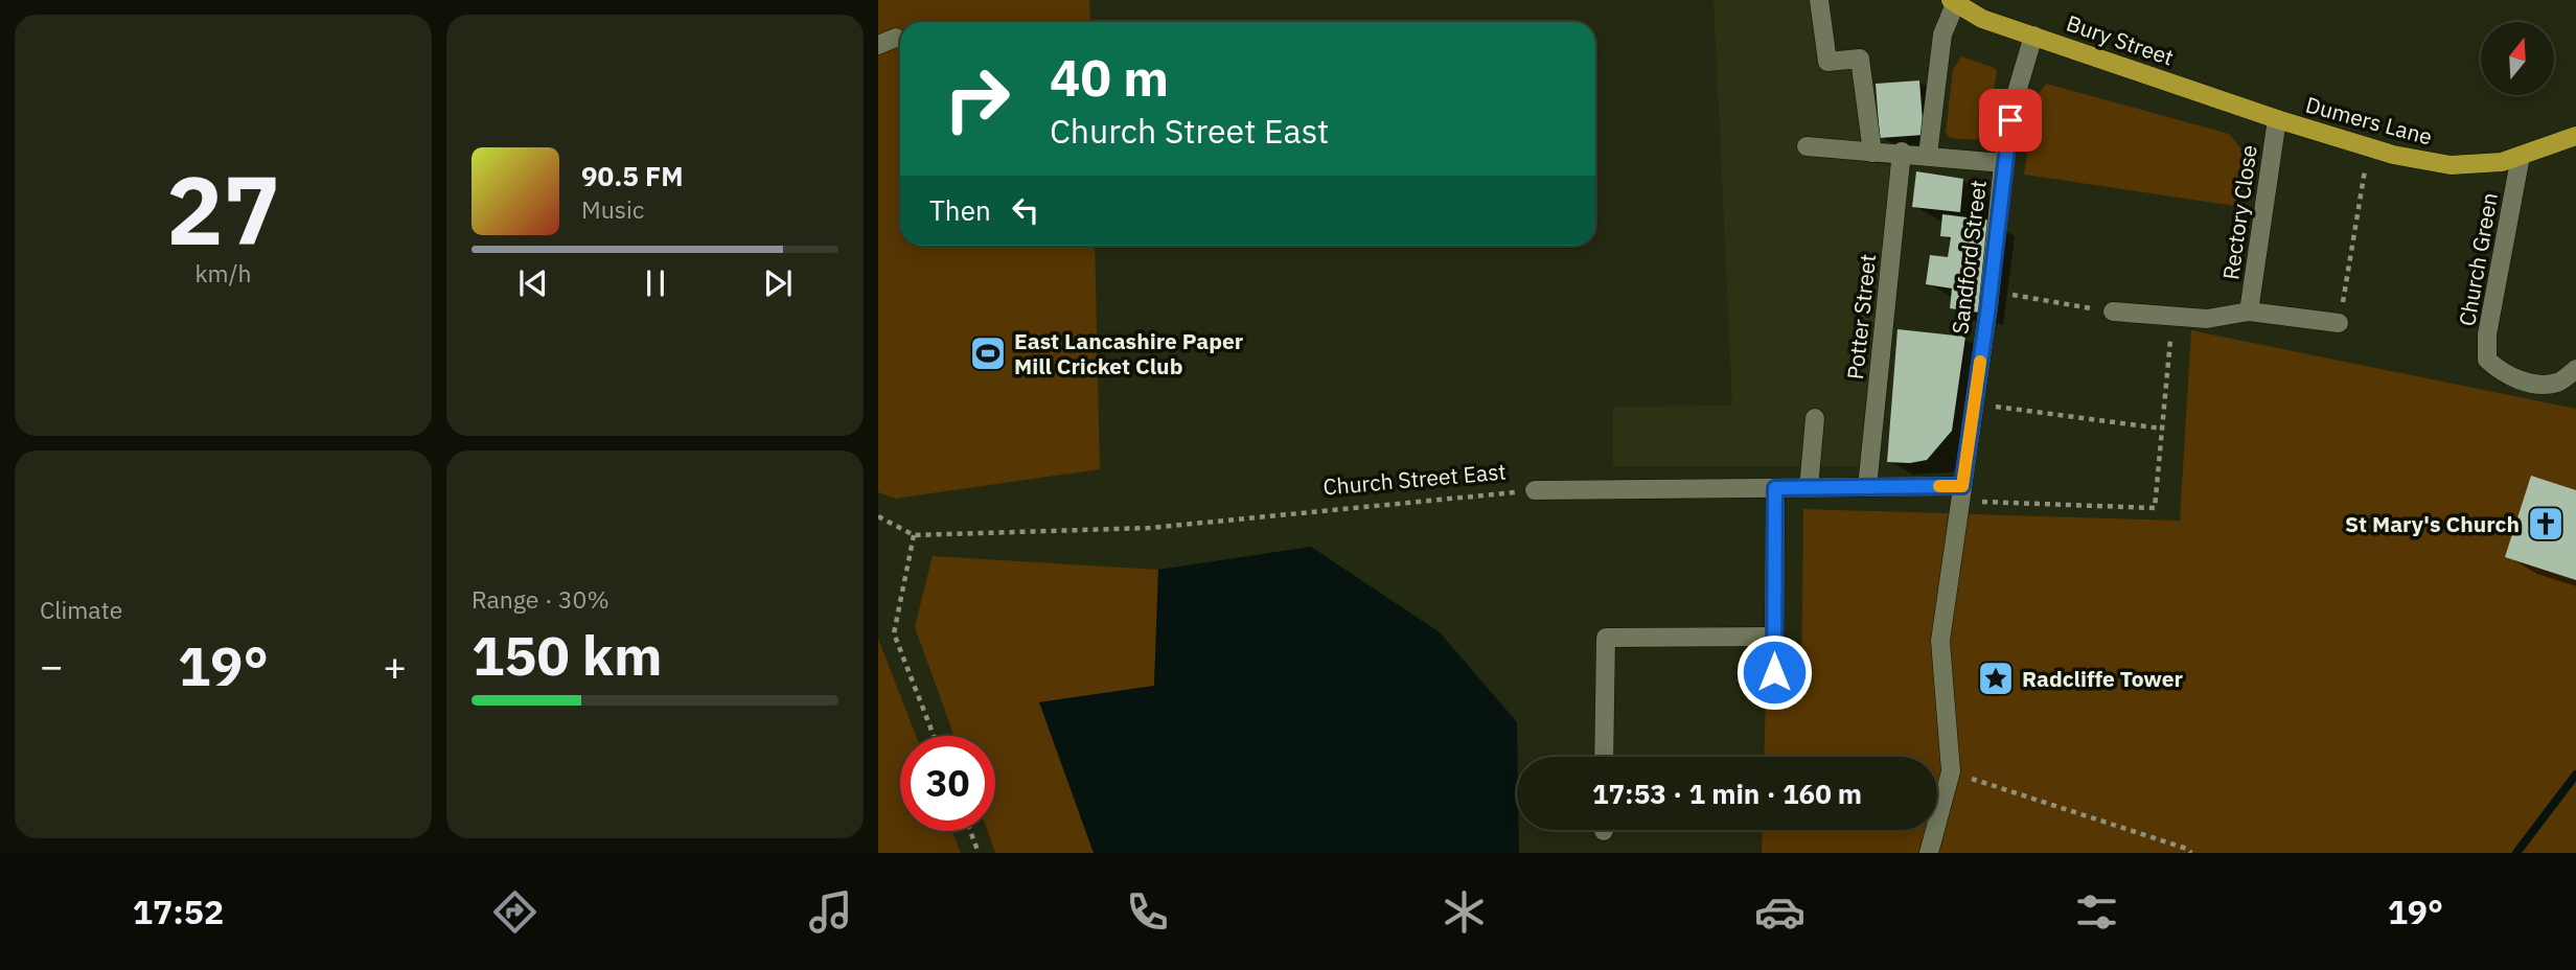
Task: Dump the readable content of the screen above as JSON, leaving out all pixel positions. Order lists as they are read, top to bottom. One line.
{"streets":{"main road":["Bury Street","Dumers Lane"],"street":["Rectory Close","Sandford Street","Church Green","Potter Street","Church Street East"]},"crossings":[["Bury Street","Dumers Lane"],["Bury Street","Rectory Close"],["Bury Street","Sandford Street"],["Dumers Lane","Rectory Close"],["Dumers Lane","Church Green"],["Sandford Street","Church Street East"],["Potter Street","Church Street East"]],"places":{"sports":["East Lancashire Paper Mill Cricket Club"],"church":["St Mary's Church"],"place":["Radcliffe Tower"]},"north":"top","page":{"tile":[["27","km/h"],"Climate",["Range · 30%","150 km"]],"turn":["40 m","Church Street East"],"song":["90.5 FM","Music"],"then":"Then","heat":["−","19°","+"],"limit":"30","trip":"17:53 · 1 min · 160 m","tabs":["17:52","19°"]}}
